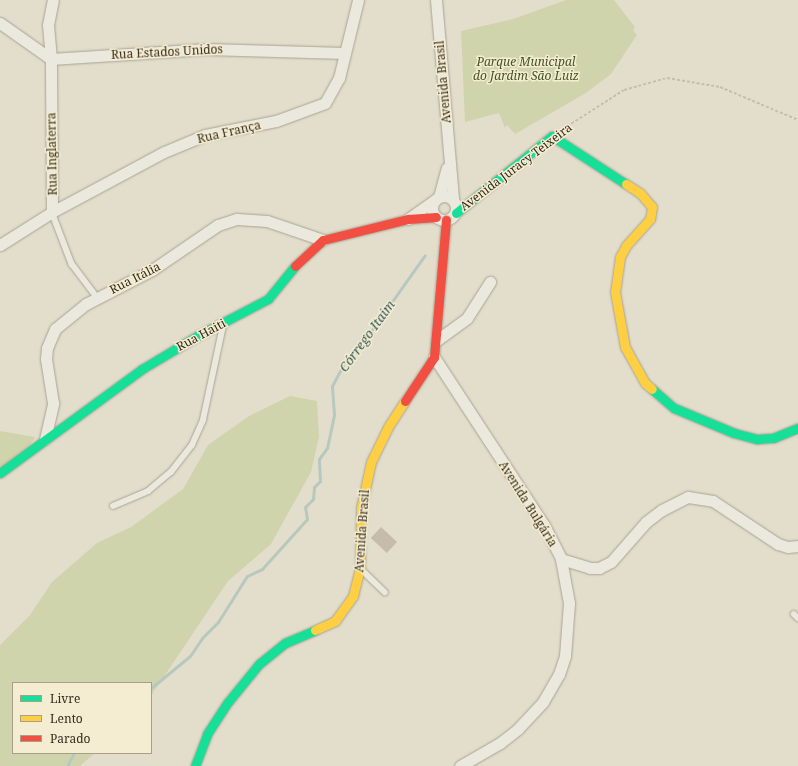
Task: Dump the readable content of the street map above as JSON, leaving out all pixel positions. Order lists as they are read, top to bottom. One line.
{"streets":{"street":["Rua Estados Unidos","Avenida Brasil","Rua França","Rua Inglaterra","Avenida Juracy Teixeira","Rua Itália","Rua Haiti","Avenida Bulgária"]},"crossings":[["Rua Estados Unidos","Rua França"],["Rua Estados Unidos","Rua Inglaterra"],["Avenida Brasil","Avenida Juracy Teixeira"],["Avenida Brasil","Rua Haiti"],["Avenida Brasil","Avenida Bulgária"],["Rua França","Rua Inglaterra"],["Rua Inglaterra","Rua Itália"],["Avenida Juracy Teixeira","Rua Haiti"],["Rua Itália","Rua Haiti"]],"water":["Córrego Itaim"],"parks":["Parque Municipal do Jardim São Luiz"],"legend":["Livre","Lento","Parado"]}
